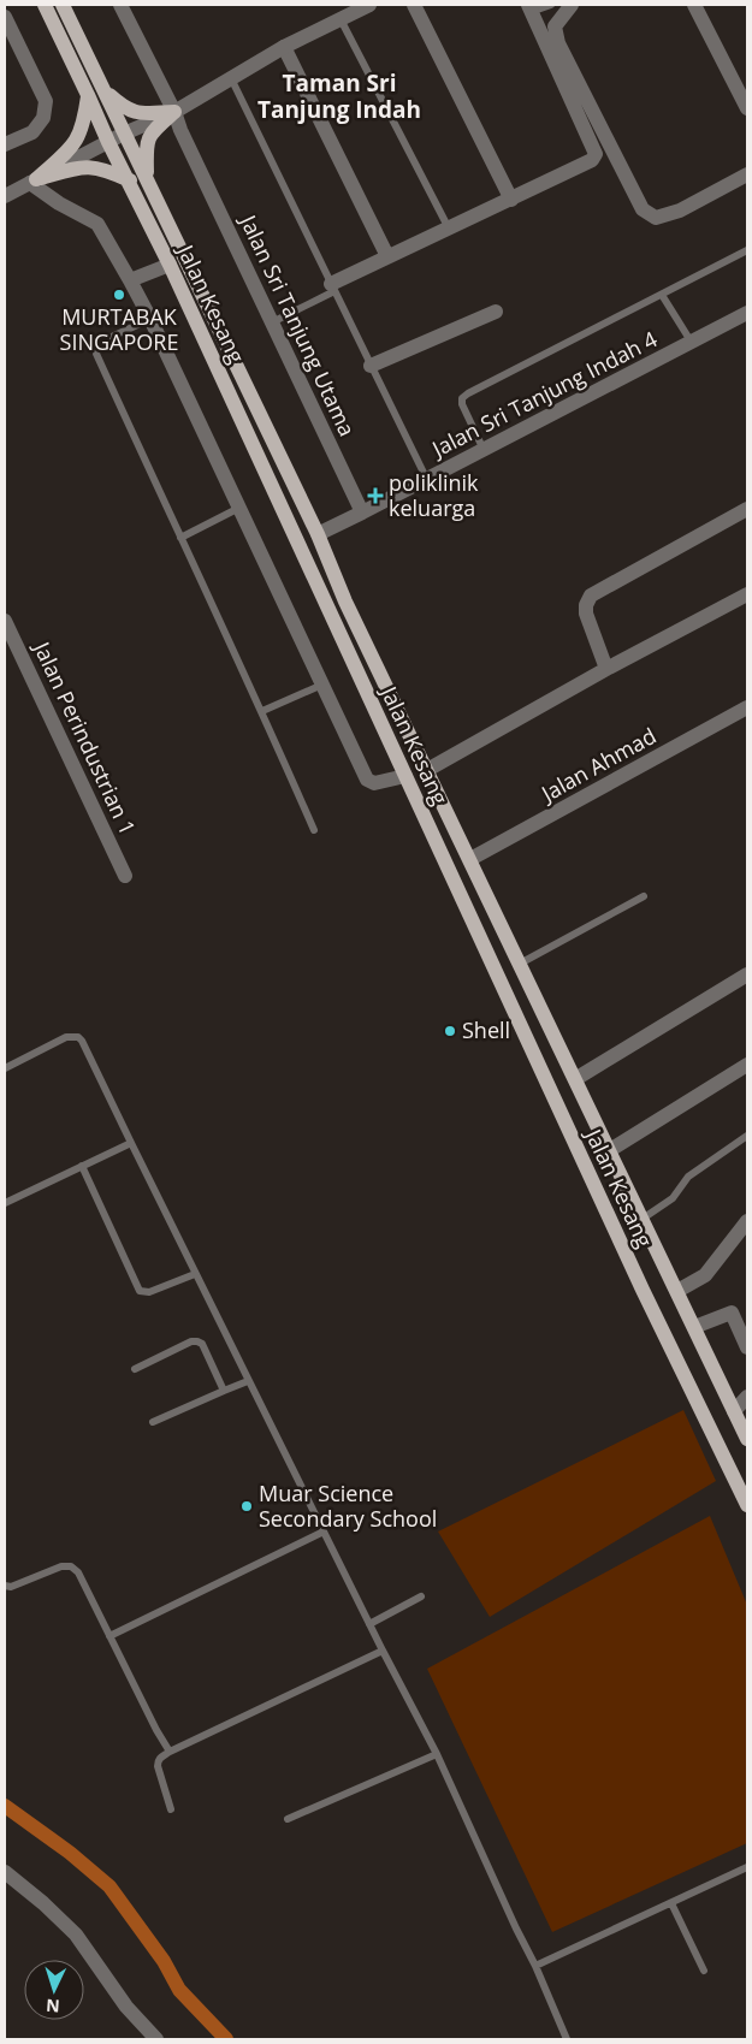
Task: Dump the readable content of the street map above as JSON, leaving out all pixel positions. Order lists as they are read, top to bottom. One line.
{"streets":{"main road":["Jalan Kesang"],"street":["Jalan Sri Tanjung Utama","Jalan Sri Tanjung Indah 4","Jalan Perindustrian 1","Jalan Ahmad"]},"crossings":[["Jalan Kesang","Jalan Ahmad"],["Jalan Sri Tanjung Utama","Jalan Sri Tanjung Indah 4"]],"districts":["Taman Sri Tanjung Indah"],"places":{"other":["MURTABAK SINGAPORE","Shell","Muar Science Secondary School"],"health":["poliklinik keluarga"]},"north":"bottom"}
